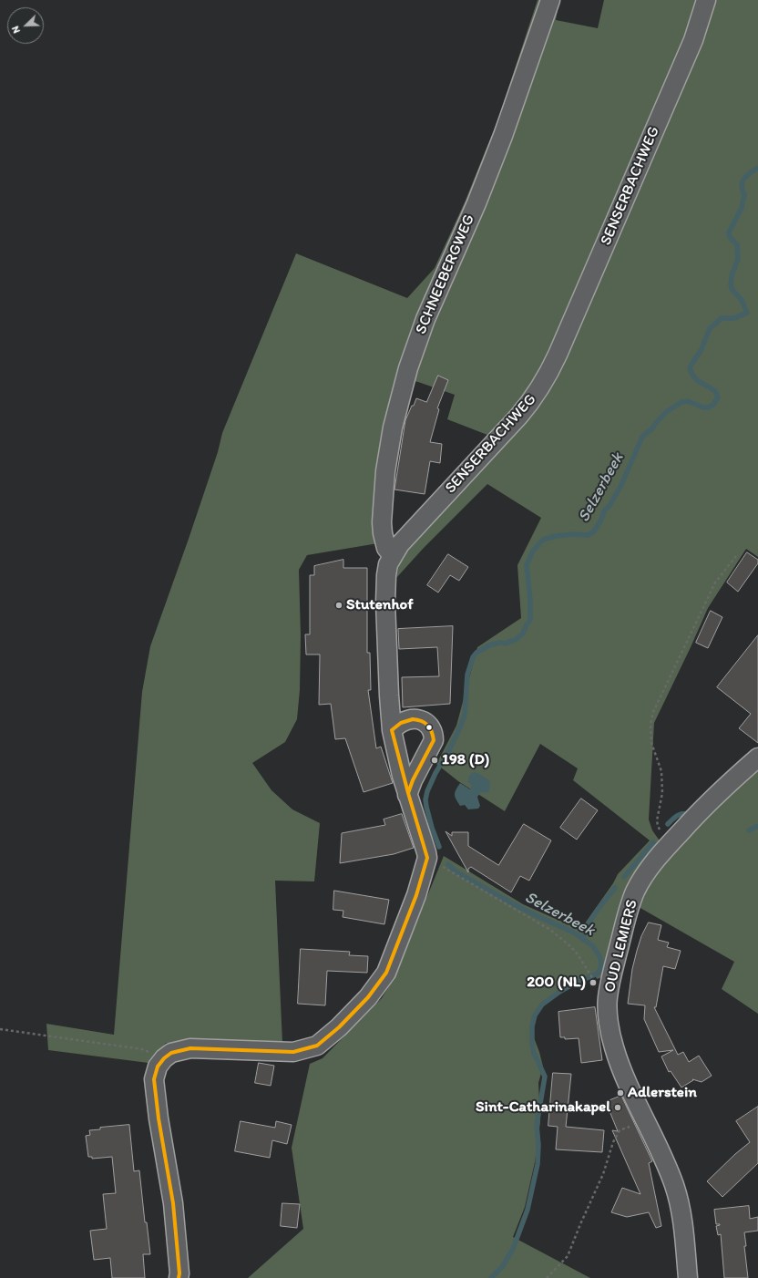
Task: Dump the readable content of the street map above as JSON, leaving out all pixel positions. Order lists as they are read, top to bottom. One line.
{"streets":{"street":["SENSERBACHWEG","SCHNEEBERGWEG","OUD LEMIERS"]},"crossings":[["SENSERBACHWEG","SCHNEEBERGWEG"]],"water":["Selzerbeek"],"places":["Stutenhof","198 (D)","200 (NL)","Adlerstein","Sint-Catharinakapel"],"north":"bottom left"}
